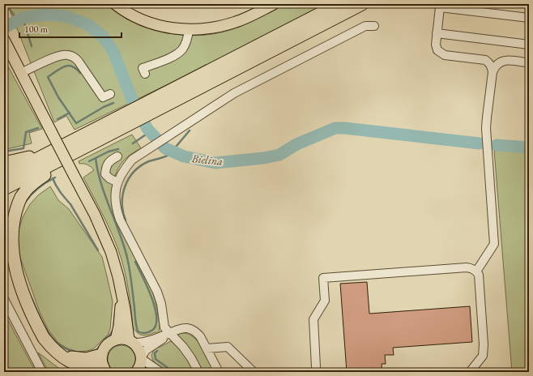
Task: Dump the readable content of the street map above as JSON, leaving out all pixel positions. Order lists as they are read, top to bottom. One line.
{"water":["Bielina"],"scale_bar":"100 m"}
